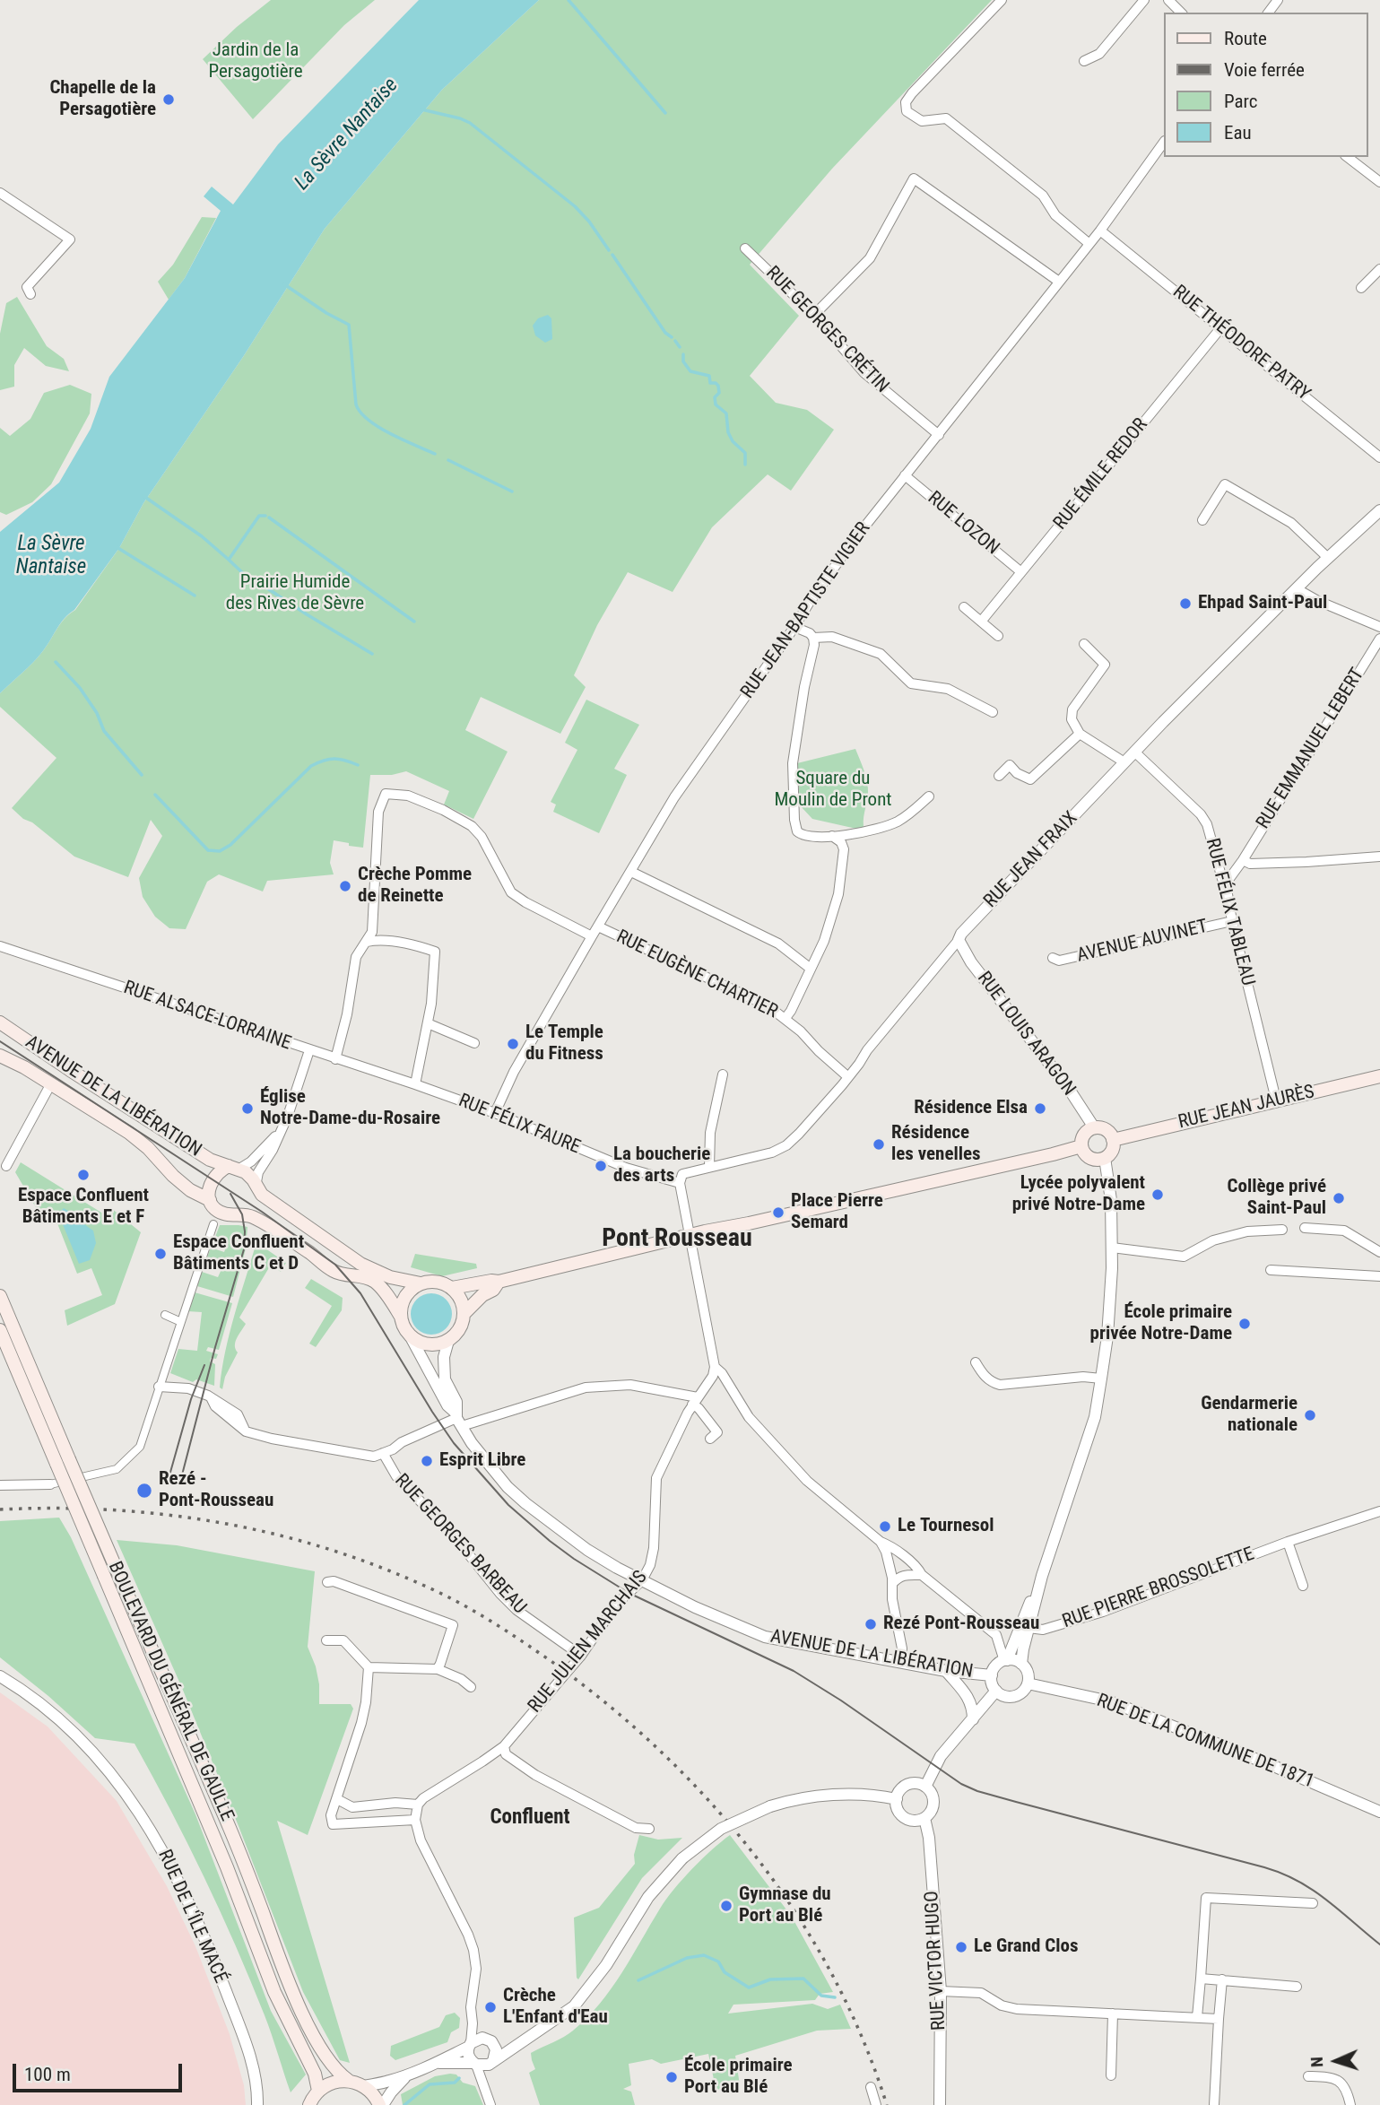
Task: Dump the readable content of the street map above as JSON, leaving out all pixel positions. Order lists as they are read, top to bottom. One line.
{"streets":{"main road":["AVENUE DE LA LIBÉRATION","RUE JEAN JAURÈS","BOULEVARD DU GÉNÉRAL DE GAULLE"],"street":["RUE GEORGES CRÉTIN","RUE THÉODORE PATRY","RUE ÉMILE REDOR","RUE LOZON","RUE JEAN-BAPTISTE VIGIER","RUE EMMANUEL LEBERT","RUE JEAN FRAIX","RUE FÉLIX TABLEAU","AVENUE AUVINET","RUE EUGÈNE CHARTIER","RUE ALSACE-LORRAINE","RUE LOUIS ARAGON","RUE FÉLIX FAURE","RUE GEORGES BARBEAU","RUE PIERRE BROSSOLETTE","RUE JULIEN MARCHAIS","RUE DE LA COMMUNE DE 1871","RUE DE L'ÎLE MACÉ","RUE VICTOR HUGO"]},"crossings":[["RUE GEORGES CRÉTIN","RUE JEAN-BAPTISTE VIGIER"],["RUE THÉODORE PATRY","RUE ÉMILE REDOR"],["RUE THÉODORE PATRY","RUE JEAN-BAPTISTE VIGIER"],["RUE ÉMILE REDOR","RUE LOZON"],["RUE LOZON","RUE JEAN-BAPTISTE VIGIER"],["RUE JEAN-BAPTISTE VIGIER","RUE EUGÈNE CHARTIER"],["RUE JEAN-BAPTISTE VIGIER","RUE FÉLIX FAURE"],["RUE EMMANUEL LEBERT","RUE FÉLIX TABLEAU"],["RUE JEAN FRAIX","RUE FÉLIX TABLEAU"],["RUE JEAN FRAIX","RUE EUGÈNE CHARTIER"],["RUE JEAN FRAIX","RUE LOUIS ARAGON"],["RUE JEAN FRAIX","RUE FÉLIX FAURE"],["RUE FÉLIX TABLEAU","AVENUE AUVINET"],["RUE FÉLIX TABLEAU","RUE JEAN JAURÈS"],["RUE ALSACE-LORRAINE","RUE FÉLIX FAURE"],["RUE LOUIS ARAGON","RUE JEAN JAURÈS"],["AVENUE DE LA LIBÉRATION","RUE GEORGES BARBEAU"],["AVENUE DE LA LIBÉRATION","RUE JULIEN MARCHAIS"],["AVENUE DE LA LIBÉRATION","RUE DE LA COMMUNE DE 1871"],["RUE GEORGES BARBEAU","RUE JULIEN MARCHAIS"]],"districts":["Pont Rousseau","Confluent"],"water":["La Sèvre Nantaise"],"parks":["Jardin de la Persagotière","Prairie Humide des Rives de Sèvre","Square du Moulin de Pront"],"places":["Chapelle de la Persagotière","Ehpad Saint-Paul","Crèche Pomme de Reinette","Le Temple du Fitness","Église Notre-Dame-du-Rosaire","Résidence Elsa","Résidence les venelles","La boucherie des arts","Espace Confluent Bâtiments E et F","Lycée polyvalent privé Notre-Dame","Collège privé Saint-Paul","Place Pierre Semard","Espace Confluent Bâtiments C et D","École primaire privée Notre-Dame","Gendarmerie nationale","Esprit Libre","Rezé - Pont-Rousseau","Le Tournesol","Rezé Pont-Rousseau","Gymnase du Port au Blé","Le Grand Clos","Crèche L'Enfant d'Eau","École primaire Port au Blé"],"legend":["Route","Voie ferrée","Parc","Eau"],"scale_bar":"100 m","north":"left"}
